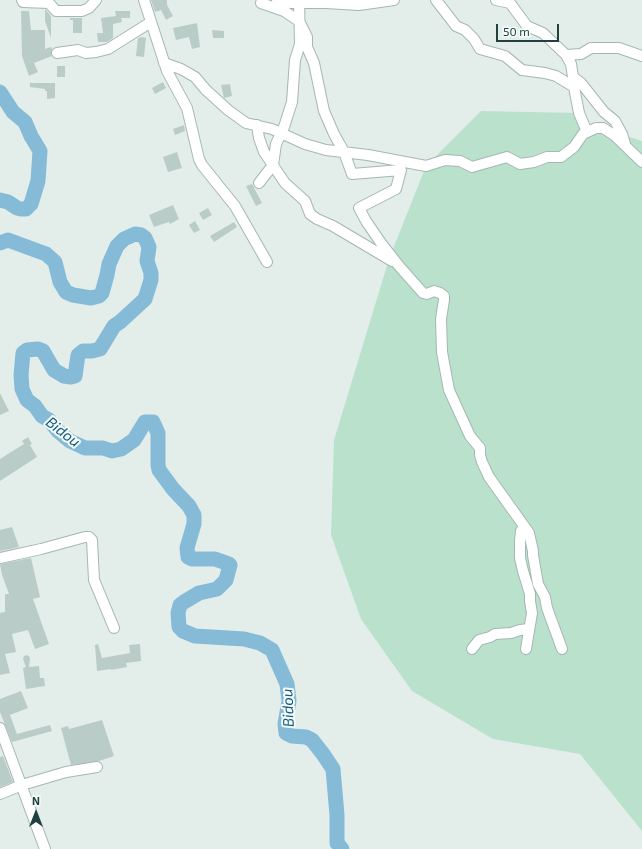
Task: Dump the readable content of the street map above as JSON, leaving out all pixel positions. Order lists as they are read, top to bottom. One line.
{"water":["Bidou"],"scale_bar":"50 m","north":"top"}
